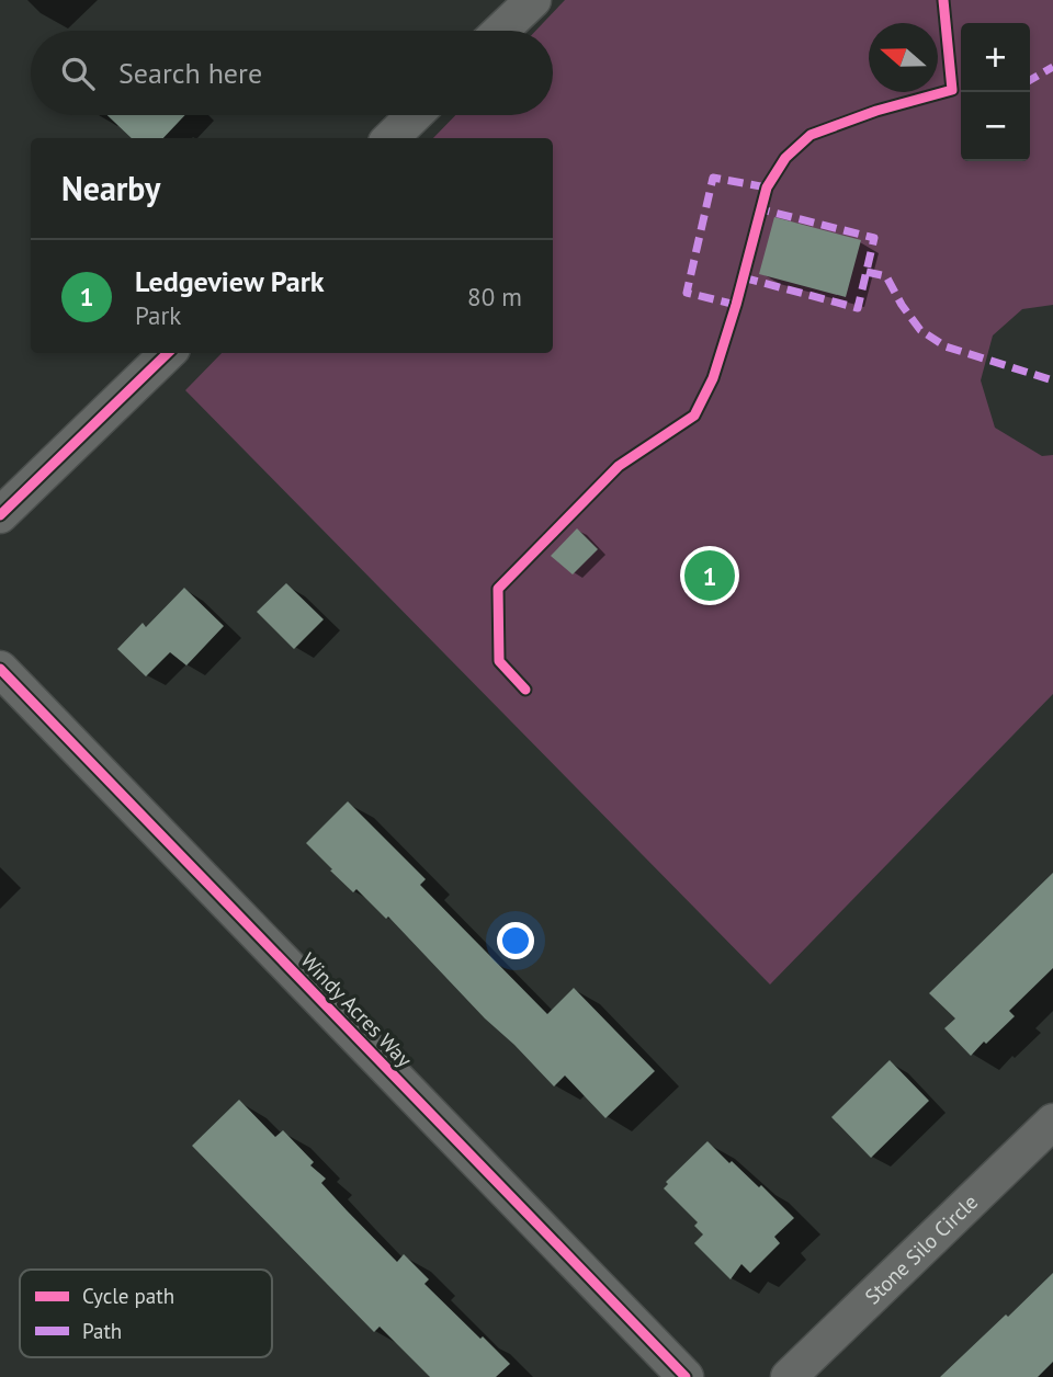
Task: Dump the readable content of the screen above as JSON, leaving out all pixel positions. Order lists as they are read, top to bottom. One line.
{"streets":{"street":["Windy Acres Way","Stone Silo Circle"]},"legend":["Cycle path","Path"],"north":"left","page":{"map_buttons":["+","−"],"search":"Search here","heading":"Nearby","list":[{"mark":"1","name":"Ledgeview Park","note":"Park","value":"80 m"}],"pins":"1"}}
